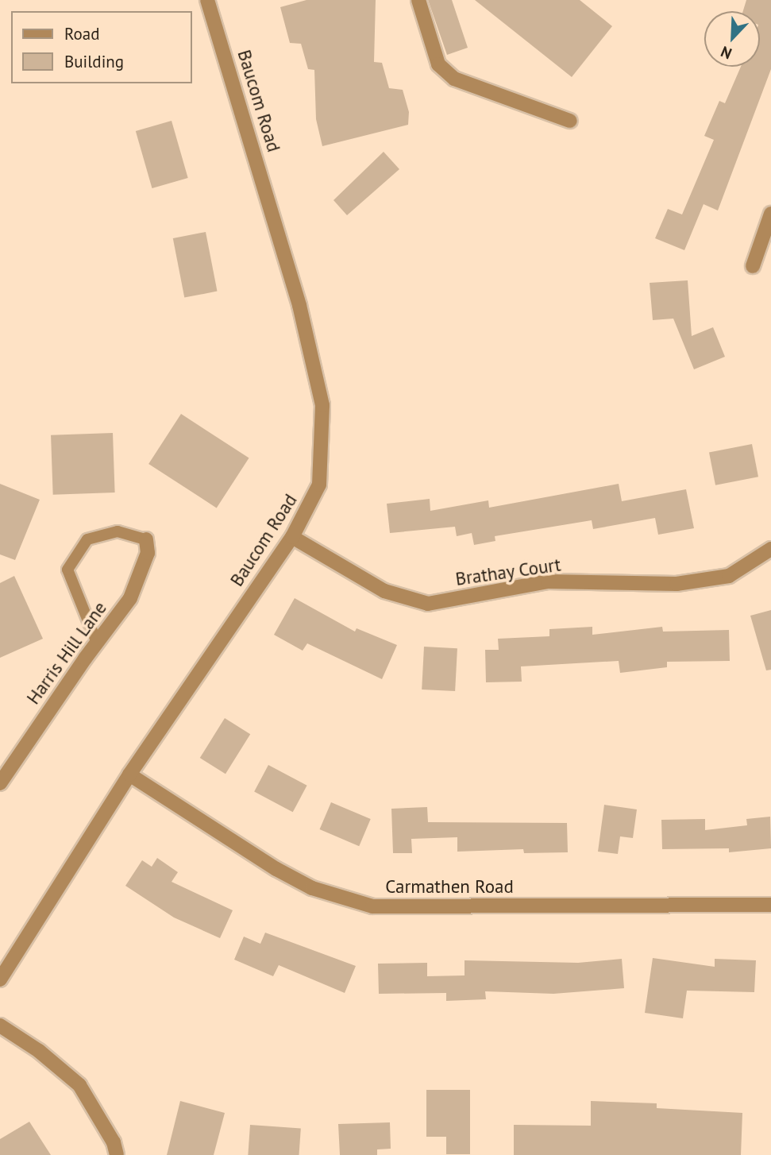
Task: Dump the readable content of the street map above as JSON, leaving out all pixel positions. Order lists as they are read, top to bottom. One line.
{"streets":{"street":["Baucom Road","Brathay Court","Harris Hill Lane","Carmathen Road"]},"crossings":[["Baucom Road","Brathay Court"],["Baucom Road","Carmathen Road"]],"legend":["Road","Building"],"north":"bottom left"}
